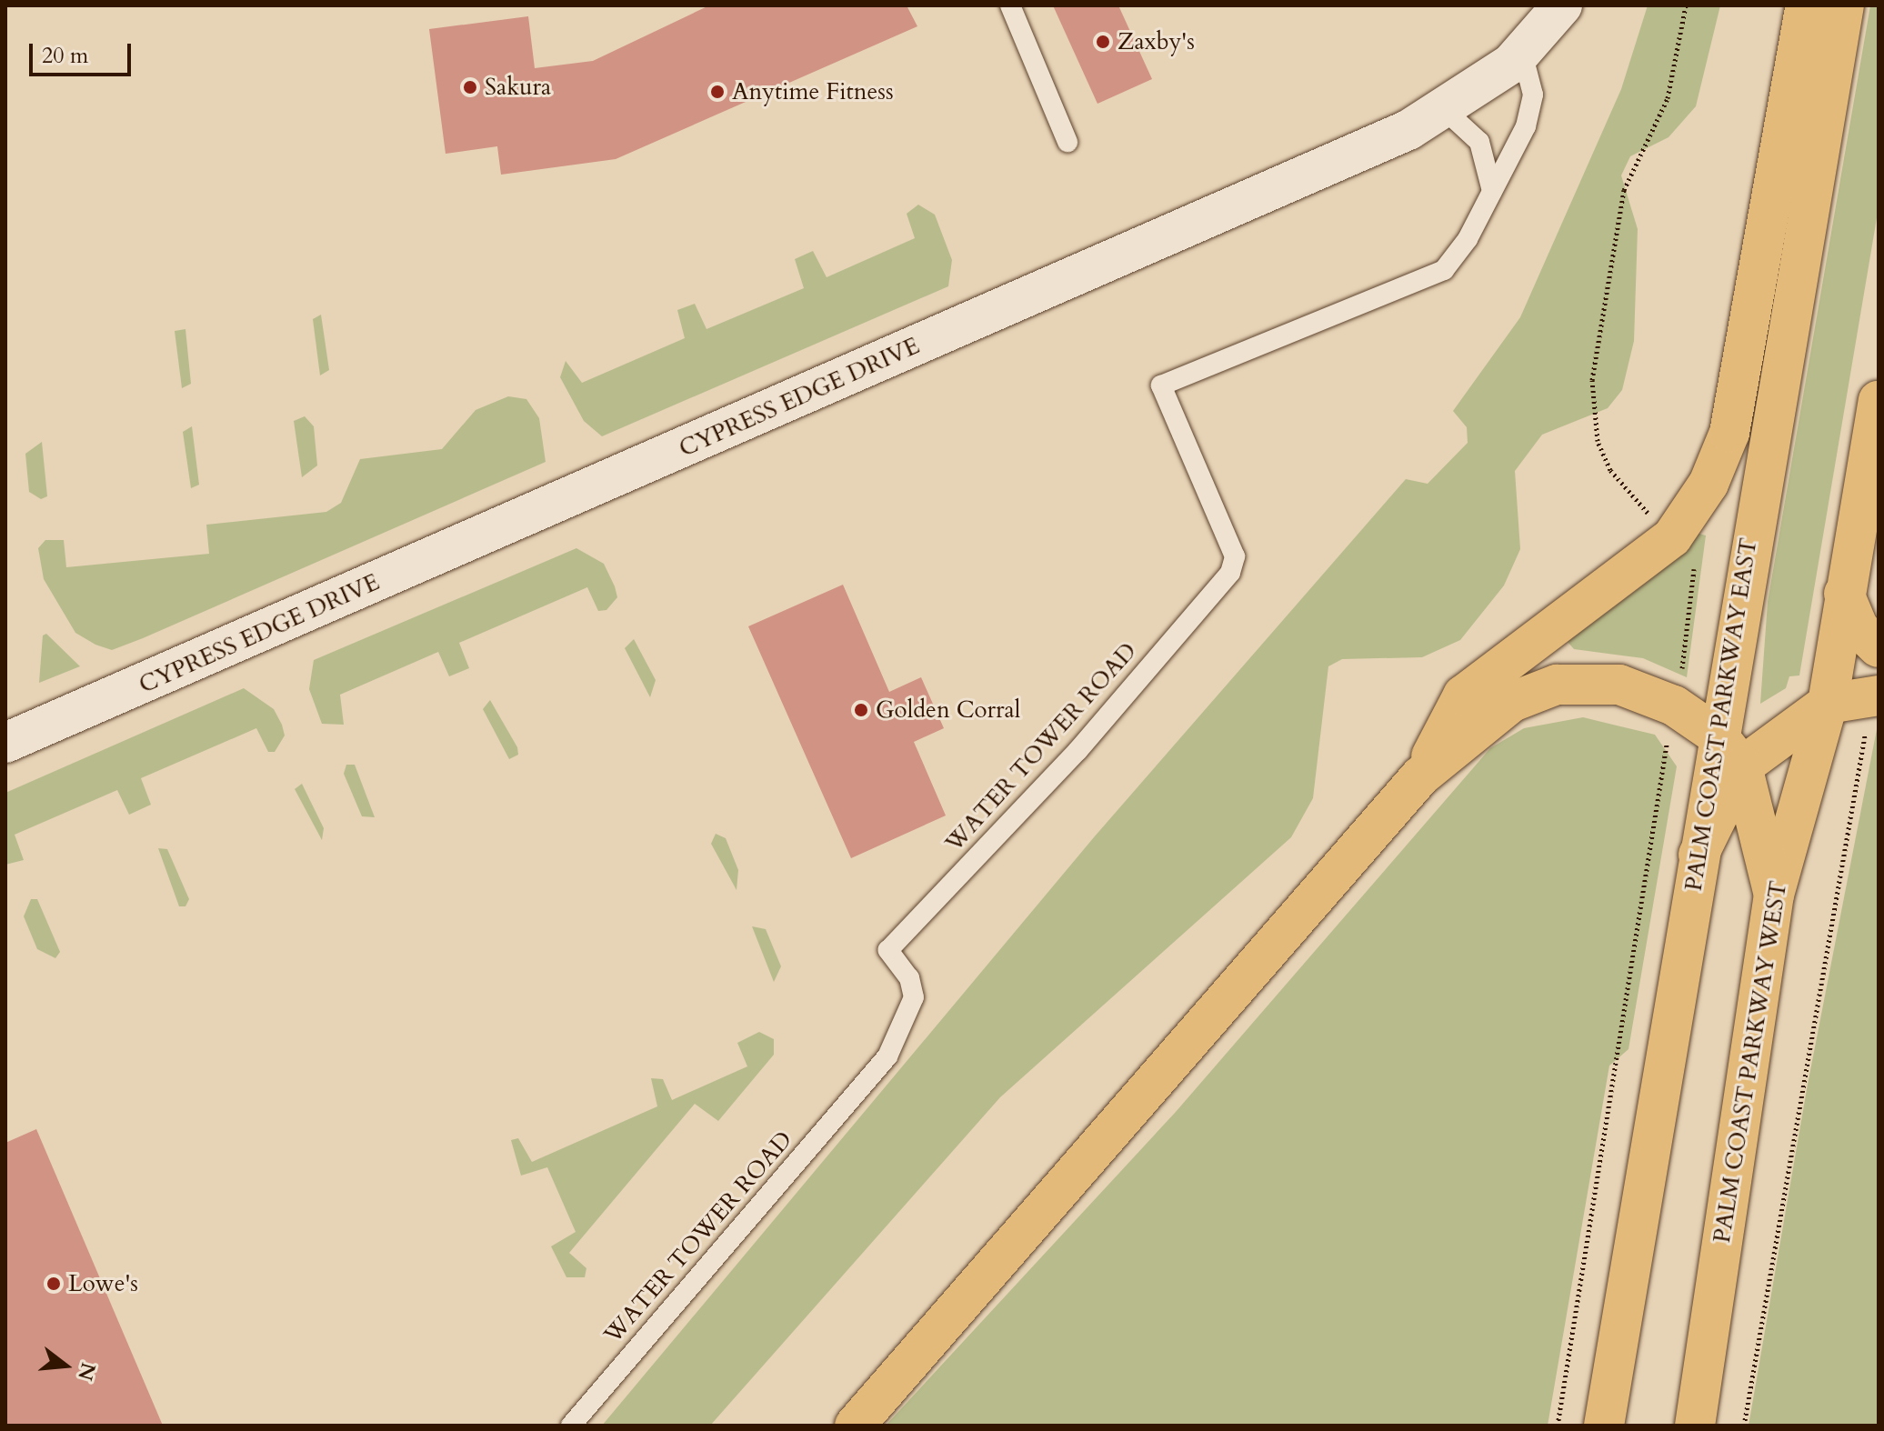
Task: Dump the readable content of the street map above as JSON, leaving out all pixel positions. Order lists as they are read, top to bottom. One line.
{"streets":{"main road":["PALM COAST PARKWAY EAST","PALM COAST PARKWAY WEST"],"street":["CYPRESS EDGE DRIVE"],"lane":["WATER TOWER ROAD"]},"crossings":[["CYPRESS EDGE DRIVE","WATER TOWER ROAD"]],"places":["Zaxby's","Sakura","Anytime Fitness","Golden Corral","Lowe's"],"scale_bar":"20 m","north":"right"}
